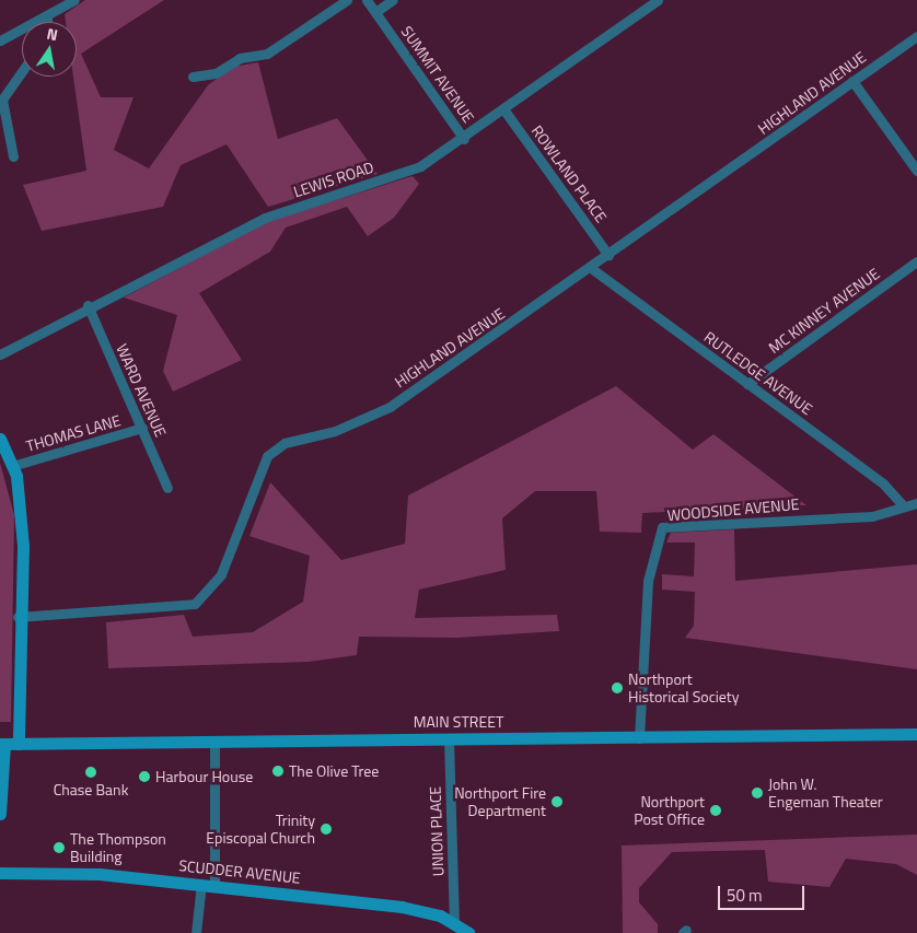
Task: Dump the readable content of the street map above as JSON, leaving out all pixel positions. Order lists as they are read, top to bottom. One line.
{"streets":{"main road":["MAIN STREET","SCUDDER AVENUE"],"street":["SUMMIT AVENUE","HIGHLAND AVENUE","ROWLAND PLACE","LEWIS ROAD","MC KINNEY AVENUE","RUTLEDGE AVENUE","WARD AVENUE","THOMAS LANE","WOODSIDE AVENUE","UNION PLACE"]},"crossings":[["SUMMIT AVENUE","LEWIS ROAD"],["HIGHLAND AVENUE","ROWLAND PLACE"],["HIGHLAND AVENUE","RUTLEDGE AVENUE"],["ROWLAND PLACE","LEWIS ROAD"],["LEWIS ROAD","WARD AVENUE"],["MC KINNEY AVENUE","RUTLEDGE AVENUE"],["RUTLEDGE AVENUE","WOODSIDE AVENUE"],["WARD AVENUE","THOMAS LANE"],["WOODSIDE AVENUE","MAIN STREET"],["MAIN STREET","UNION PLACE"],["UNION PLACE","SCUDDER AVENUE"]],"places":["Northport Historical Society","The Olive Tree","Chase Bank","Harbour House","John W. Engeman Theater","Northport Fire Department","Northport Post Office","Trinity Episcopal Church","The Thompson Building"],"scale_bar":"50 m","north":"top"}
